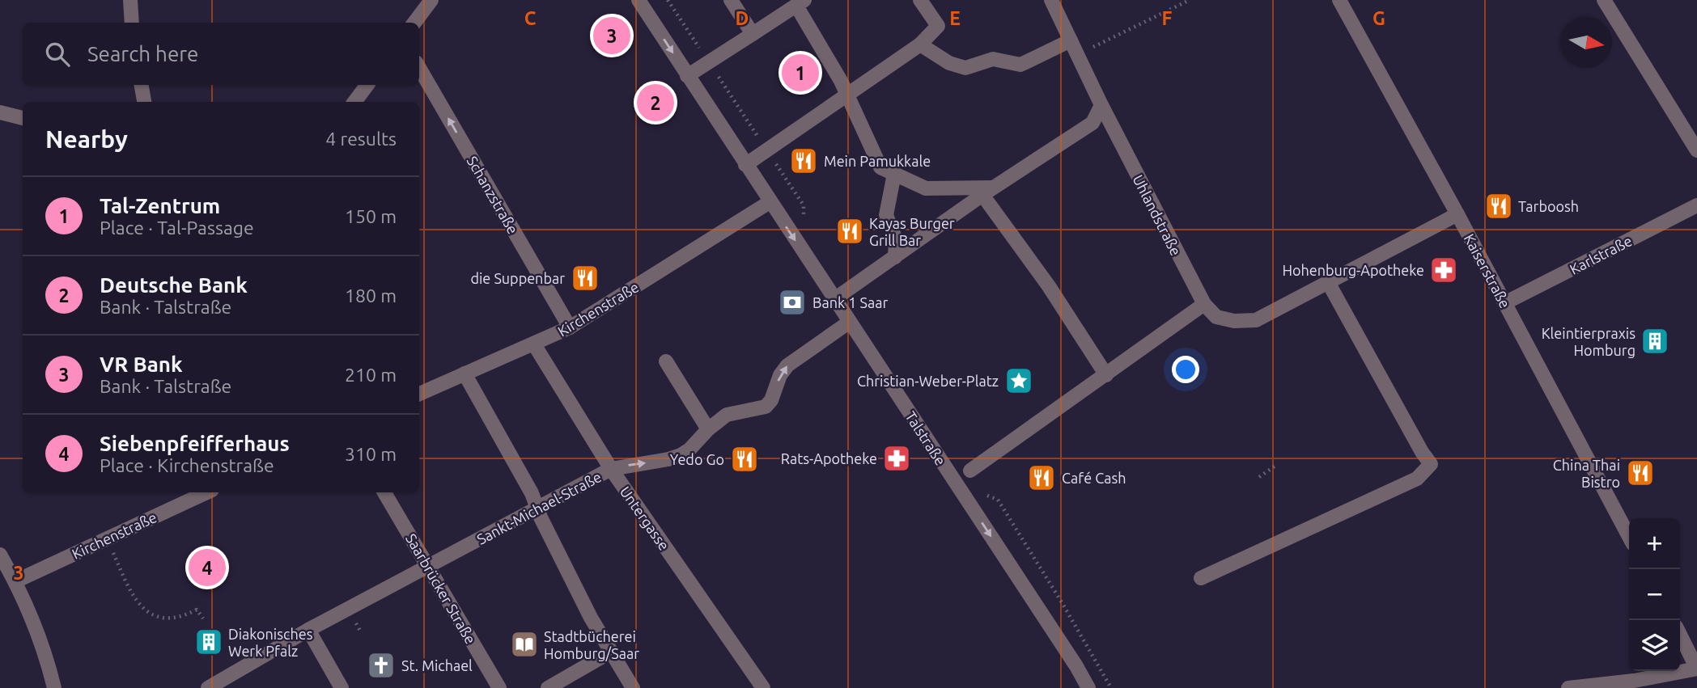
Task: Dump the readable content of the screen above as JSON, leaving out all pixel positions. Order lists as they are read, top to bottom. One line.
{"streets":{"street":["Schanzstraße","Uhlandstraße","Karlstraße","Kaiserstraße","Kirchenstraße","Talstraße","Sankt-Michael-Straße","Untergasse","Saarbrücker Straße"]},"crossings":[["Schanzstraße","Kirchenstraße"],["Uhlandstraße","Kaiserstraße"],["Karlstraße","Kaiserstraße"],["Kirchenstraße","Talstraße"],["Kirchenstraße","Untergasse"],["Talstraße","Sankt-Michael-Straße"],["Sankt-Michael-Straße","Untergasse"],["Sankt-Michael-Straße","Saarbrücker Straße"]],"one_way":["Schanzstraße","Talstraße","Sankt-Michael-Straße"],"places":{"restaurant":["Mein Pamukkale","Tarboosh","Kayas Burger Grill Bar","die Suppenbar","Yedo Go","China Thai Bistro","Café Cash"],"pharmacy":["Hohenburg-Apotheke","Rats-Apotheke"],"bank":["Bank 1 Saar"],"building":["Kleintierpraxis Homburg","Diakonisches Werk Pfalz"],"place":["Christian-Weber-Platz"],"library":["Stadtbücherei Homburg/Saar"],"church":["St. Michael"]},"north":"right","page":{"pins":["3","1","2","4"],"search":"Search here","heading":["Nearby","4 results"],"list":[{"mark":"1","name":"Tal-Zentrum","note":"Place · Tal-Passage","value":"150 m"},{"mark":"2","name":"Deutsche Bank","note":"Bank · Talstraße","value":"180 m"},{"mark":"3","name":"VR Bank","note":"Bank · Talstraße","value":"210 m"},{"mark":"4","name":"Siebenpfeifferhaus","note":"Place · Kirchenstraße","value":"310 m"}],"map_buttons":["+","−"]},"grid":{"columns":["C","D","E","F","G"],"rows":["3"]}}
